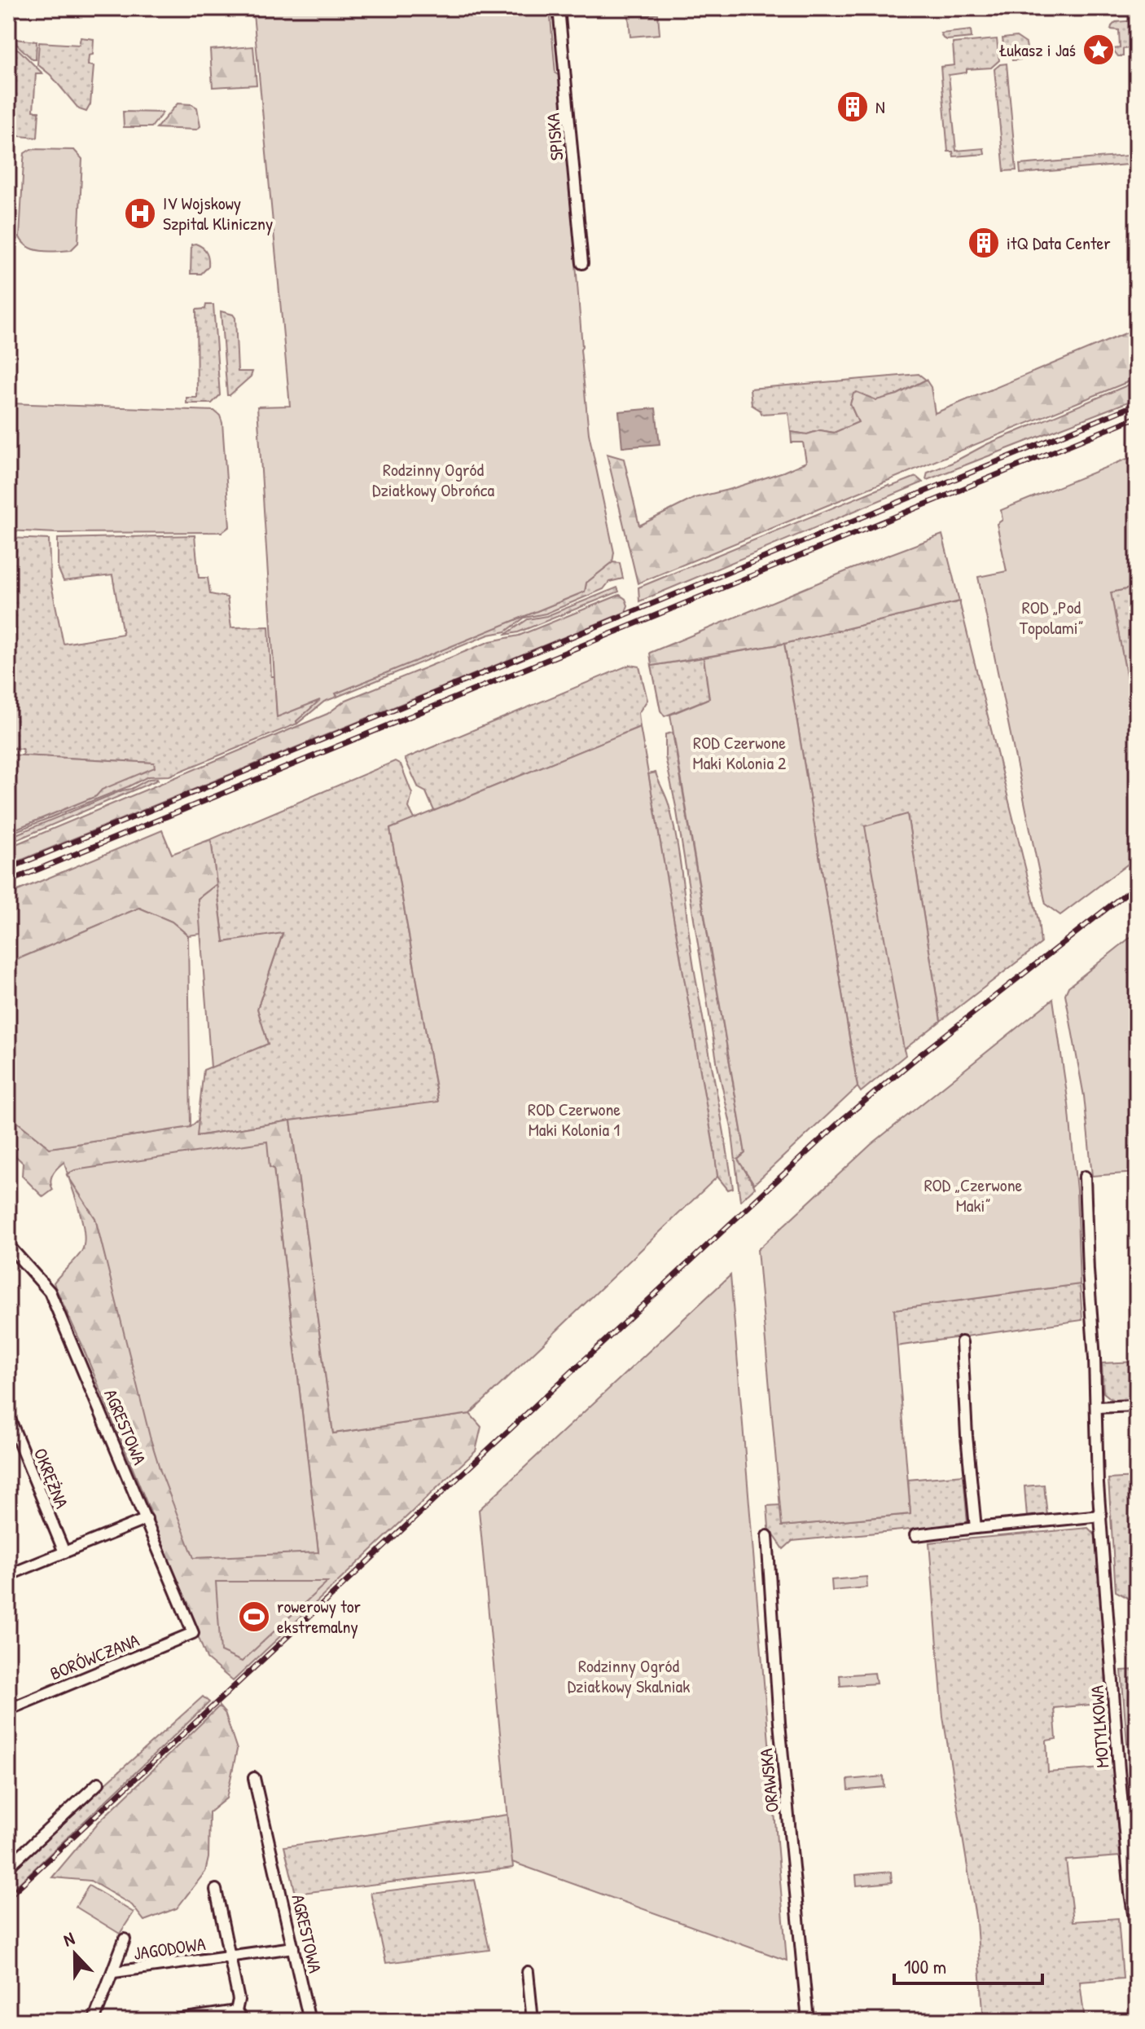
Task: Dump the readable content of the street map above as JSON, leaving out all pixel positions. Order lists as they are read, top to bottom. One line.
{"streets":{"street":["SPISKA","AGRESTOWA","OKRĘŻNA","BORÓWCZANA","MOTYLKOWA","ORAWSKA","JAGODOWA"]},"crossings":[["AGRESTOWA","BORÓWCZANA"],["AGRESTOWA","JAGODOWA"]],"parks":["Rodzinny Ogród Działkowy Obrońca","ROD „Pod Topolami”","ROD Czerwone Maki Kolonia 2","ROD Czerwone Maki Kolonia 1","ROD „Czerwone Maki”","Rodzinny Ogród Działkowy Skalniak"],"places":{"place":["Łukasz i Jaś"],"building":["N","itQ Data Center"],"hospital":["IV Wojskowy Szpital Kliniczny"],"sports":["rowerowy tor ekstremalny"]},"scale_bar":"100 m","north":"top"}
